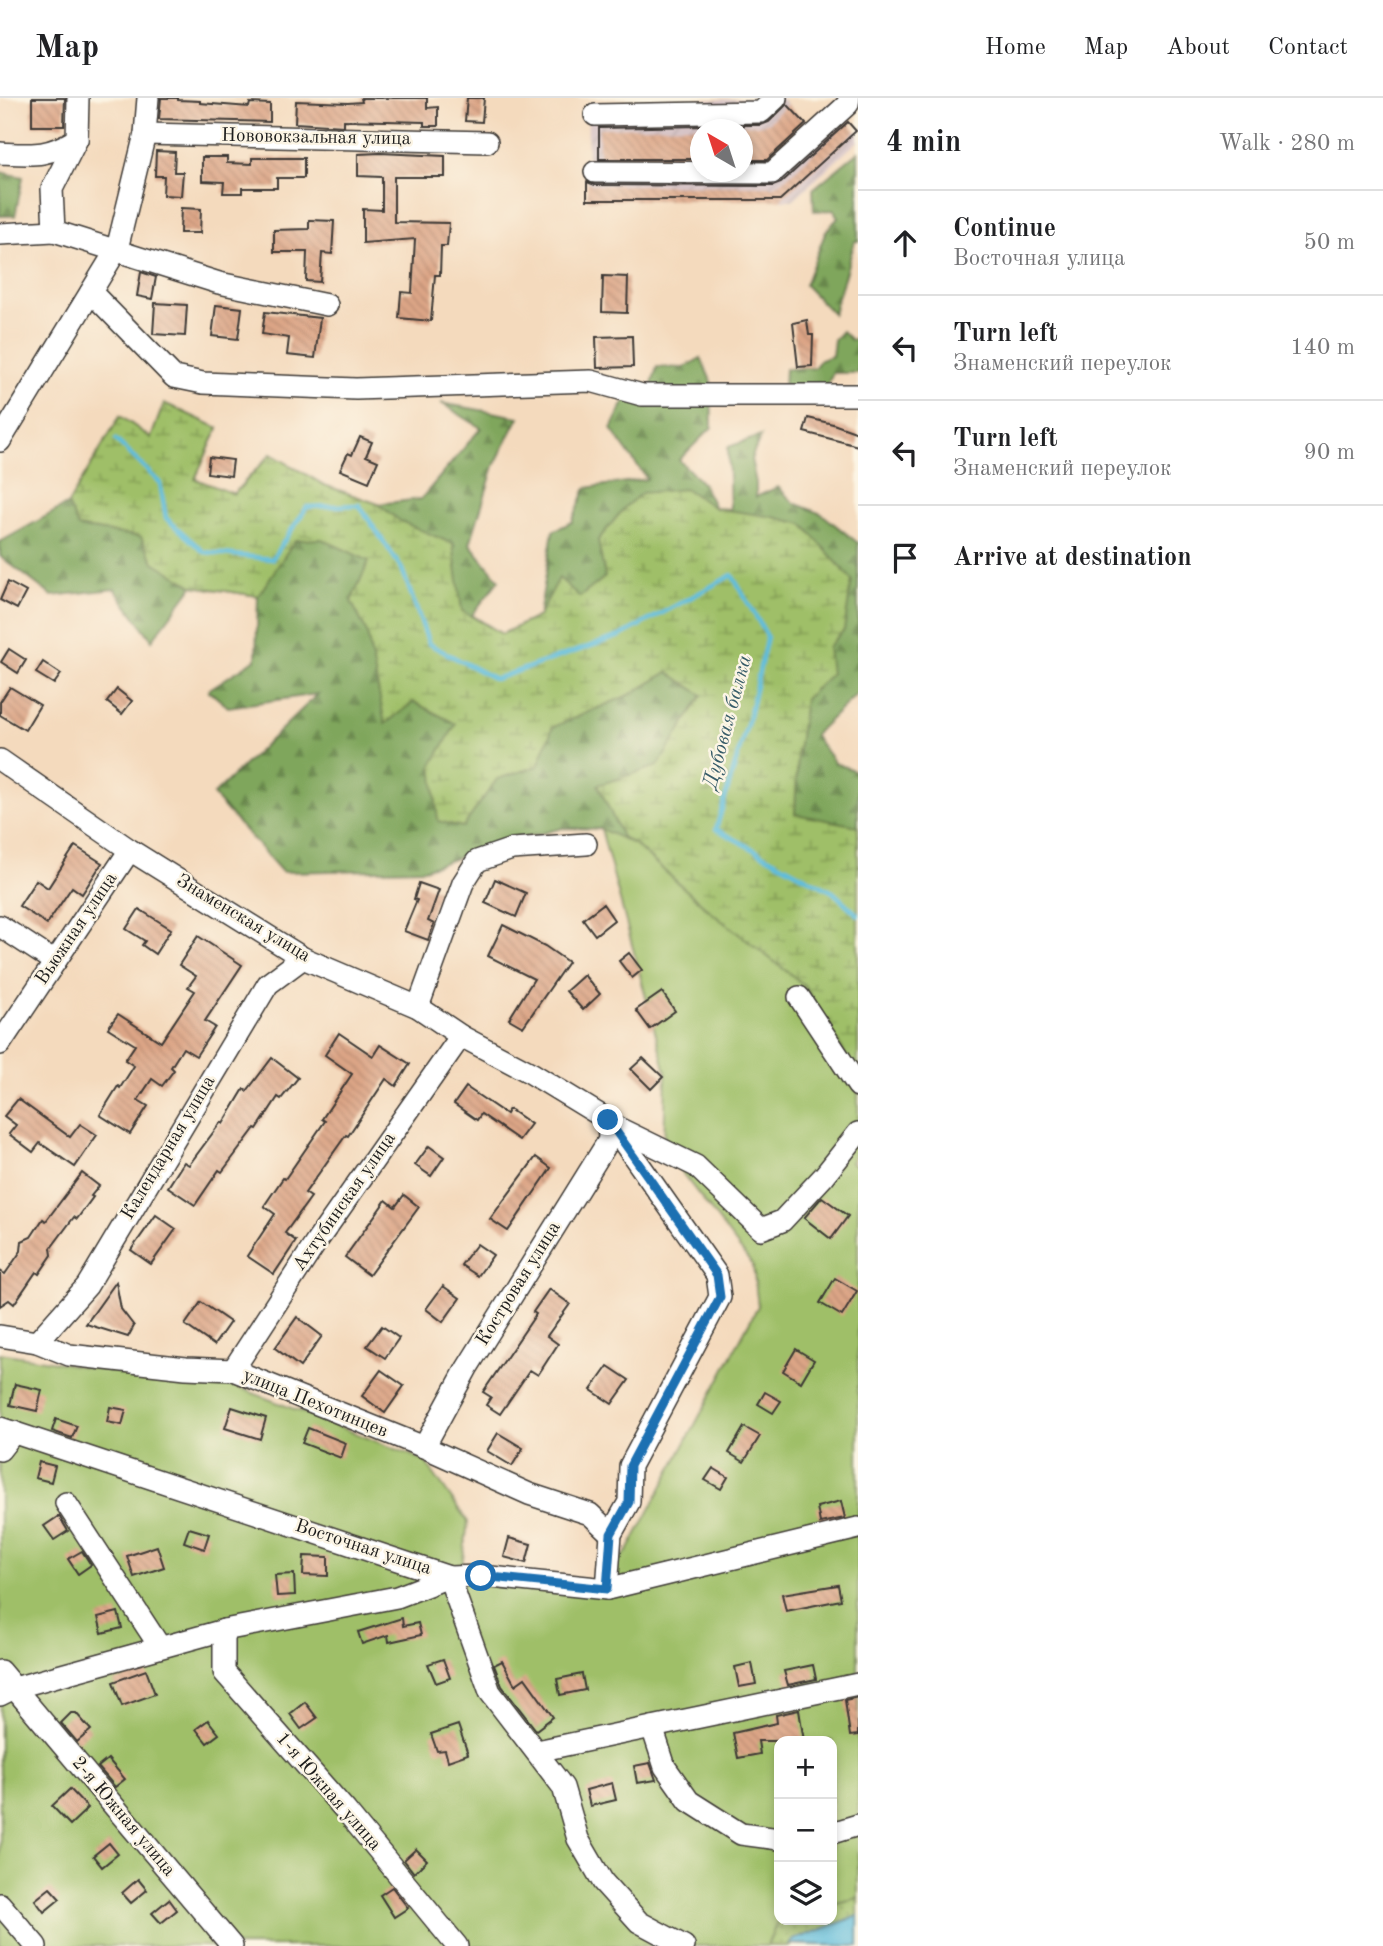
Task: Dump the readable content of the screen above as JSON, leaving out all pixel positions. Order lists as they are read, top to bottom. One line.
{"streets":{"street":["Нововокзальная улица","Знаменская улица","Вьюжная улица","Календарная улица","Ахтубинская улица","Костровая улица","улица Пехотинцев","Восточная улица","1-я Южная улица","2-я Южная улица"]},"crossings":[["Знаменская улица","Вьюжная улица"],["Знаменская улица","Календарная улица"],["Знаменская улица","Ахтубинская улица"],["Знаменская улица","Костровая улица"],["Календарная улица","улица Пехотинцев"],["Ахтубинская улица","улица Пехотинцев"],["Костровая улица","улица Пехотинцев"]],"water":["Дубовая балка"],"north":"top left","page":{"header":"Map","nav":["Home","Map","About","Contact"],"heading":["4 min","Walk · 280 m"],"list":[["Continue","Восточная улица","50 m"],["Turn left","Знаменский переулок","140 m"],["Turn left","Знаменский переулок","90 m"],"Arrive at destination"],"map_buttons":["+","−"]}}
